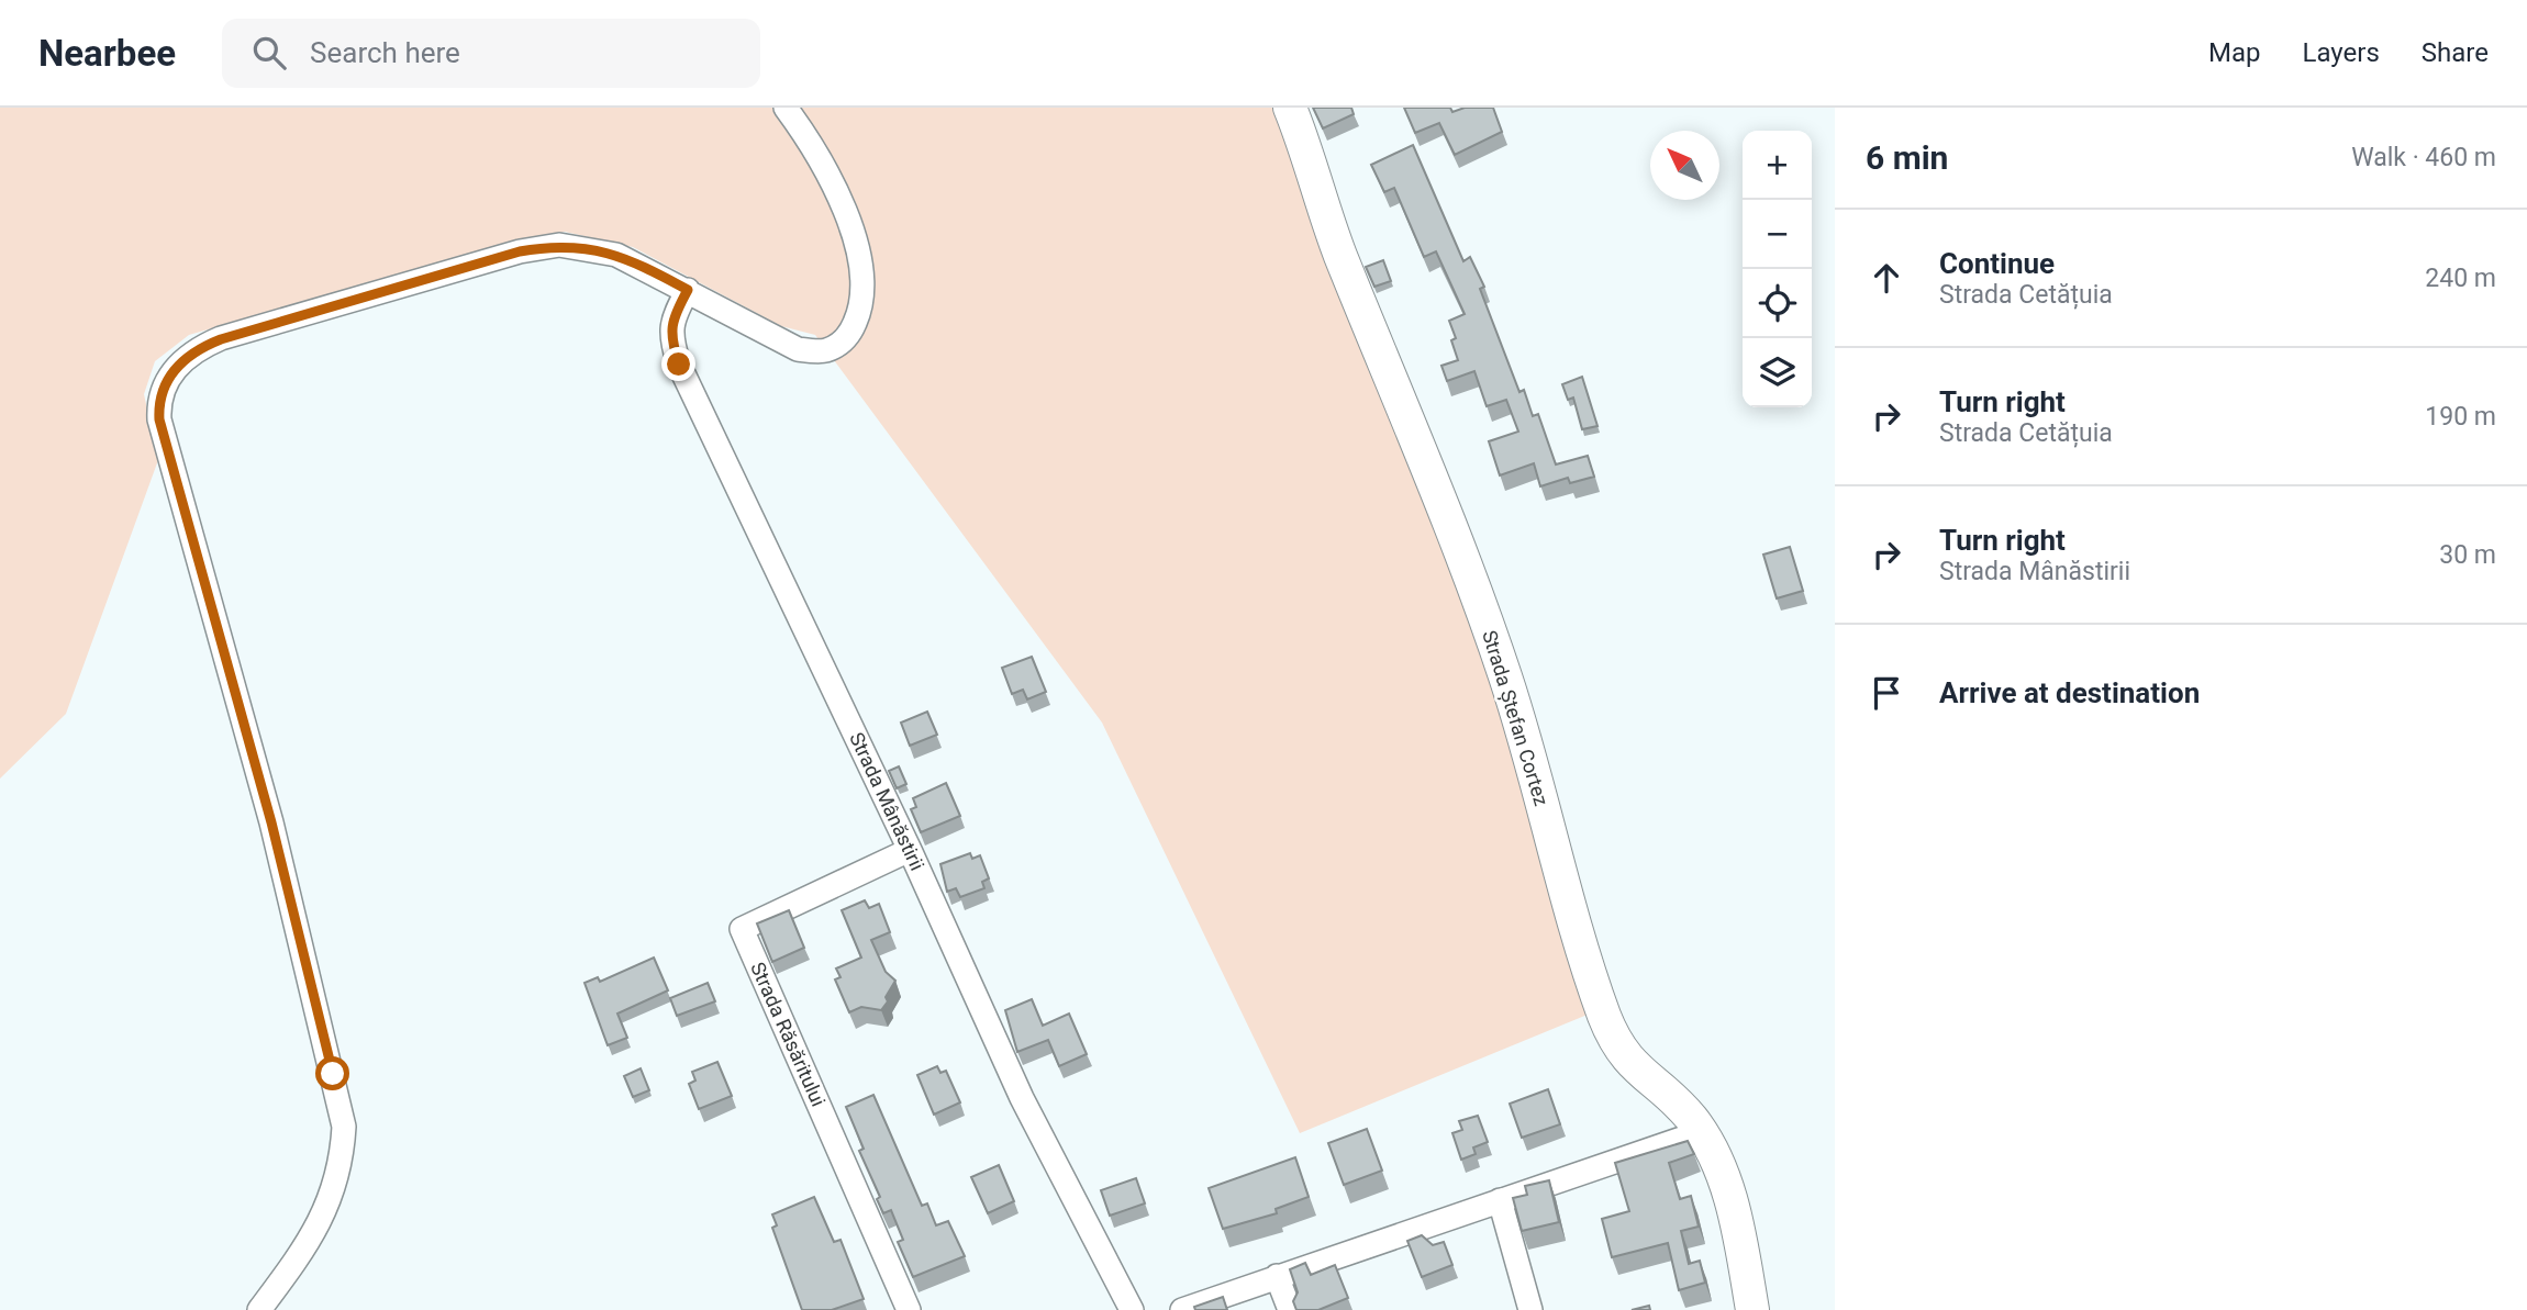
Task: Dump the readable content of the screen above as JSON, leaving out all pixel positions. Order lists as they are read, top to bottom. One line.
{"streets":{"street":["Strada Ștefan Cortez","Strada Mânăstirii","Strada Răsăritului"]},"crossings":[["Strada Mânăstirii","Strada Răsăritului"]],"north":"top left","page":{"header":"Nearbee","search":"Search here","nav":["Map","Layers","Share"],"heading":["6 min","Walk · 460 m"],"map_buttons":["+","−"],"list":[["Continue","Strada Cetățuia","240 m"],["Turn right","Strada Cetățuia","190 m"],["Turn right","Strada Mânăstirii","30 m"],"Arrive at destination"]}}
